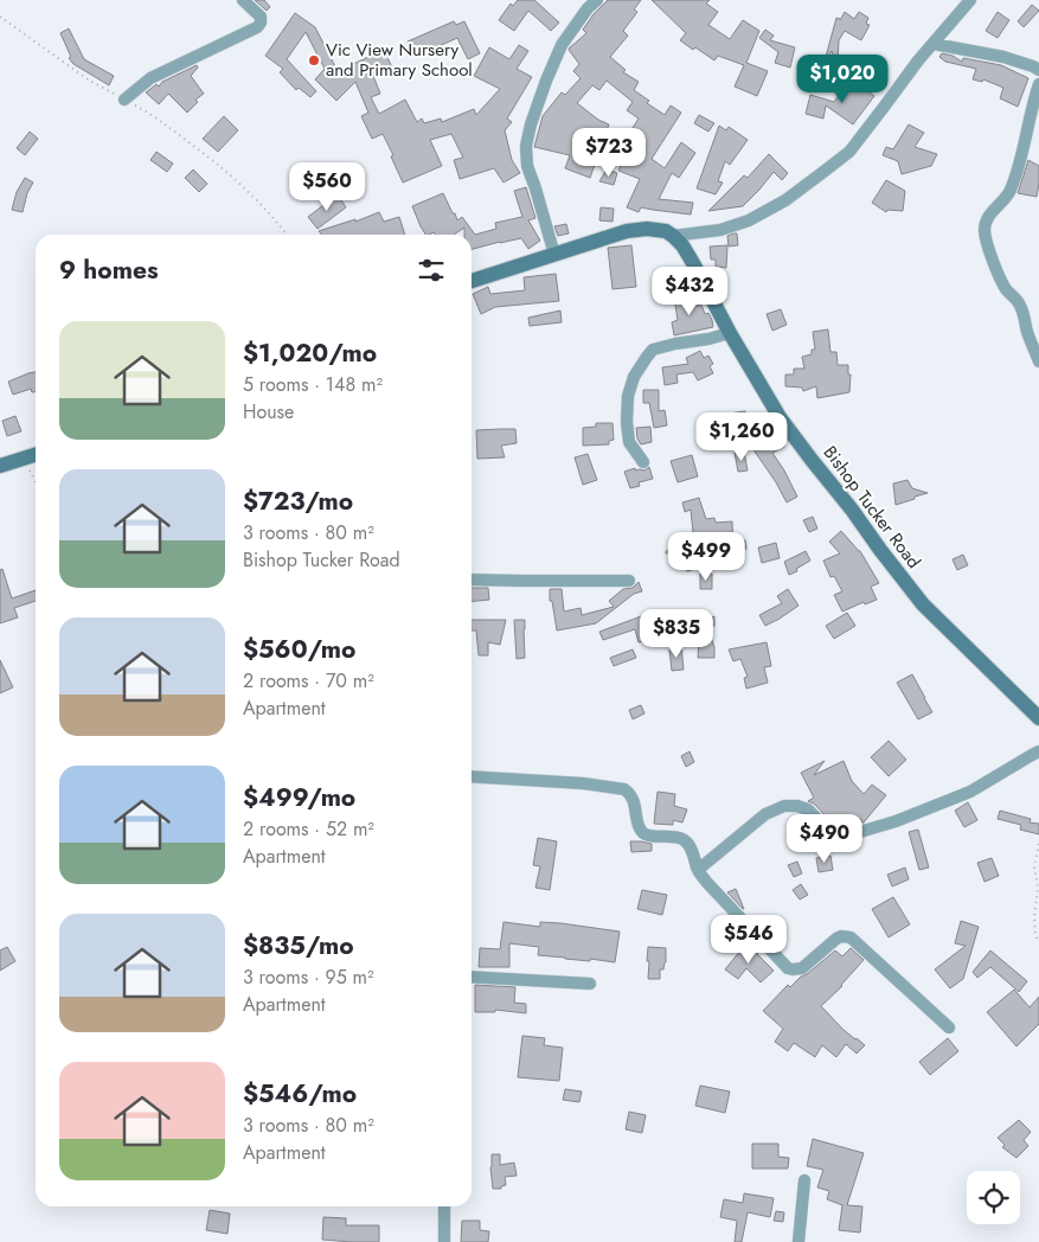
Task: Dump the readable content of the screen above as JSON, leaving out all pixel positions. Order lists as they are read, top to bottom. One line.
{"streets":{"main road":["Bishop Tucker Road"]},"places":["Vic View Nursery and Primary School"],"page":{"price":["$1,020","$723","$560","$432","$1,260","$499","$835","$490","$546"],"heading":"9 homes","list":[{"name":"$1,020/mo","note":"5 rooms · 148 m² · House"},{"name":"$723/mo","note":"3 rooms · 80 m² · Bishop Tucker Road"},{"name":"$560/mo","note":"2 rooms · 70 m² · Apartment"},{"name":"$499/mo","note":"2 rooms · 52 m² · Apartment"},{"name":"$835/mo","note":"3 rooms · 95 m² · Apartment"},{"name":"$546/mo","note":"3 rooms · 80 m² · Apartment"}]}}
